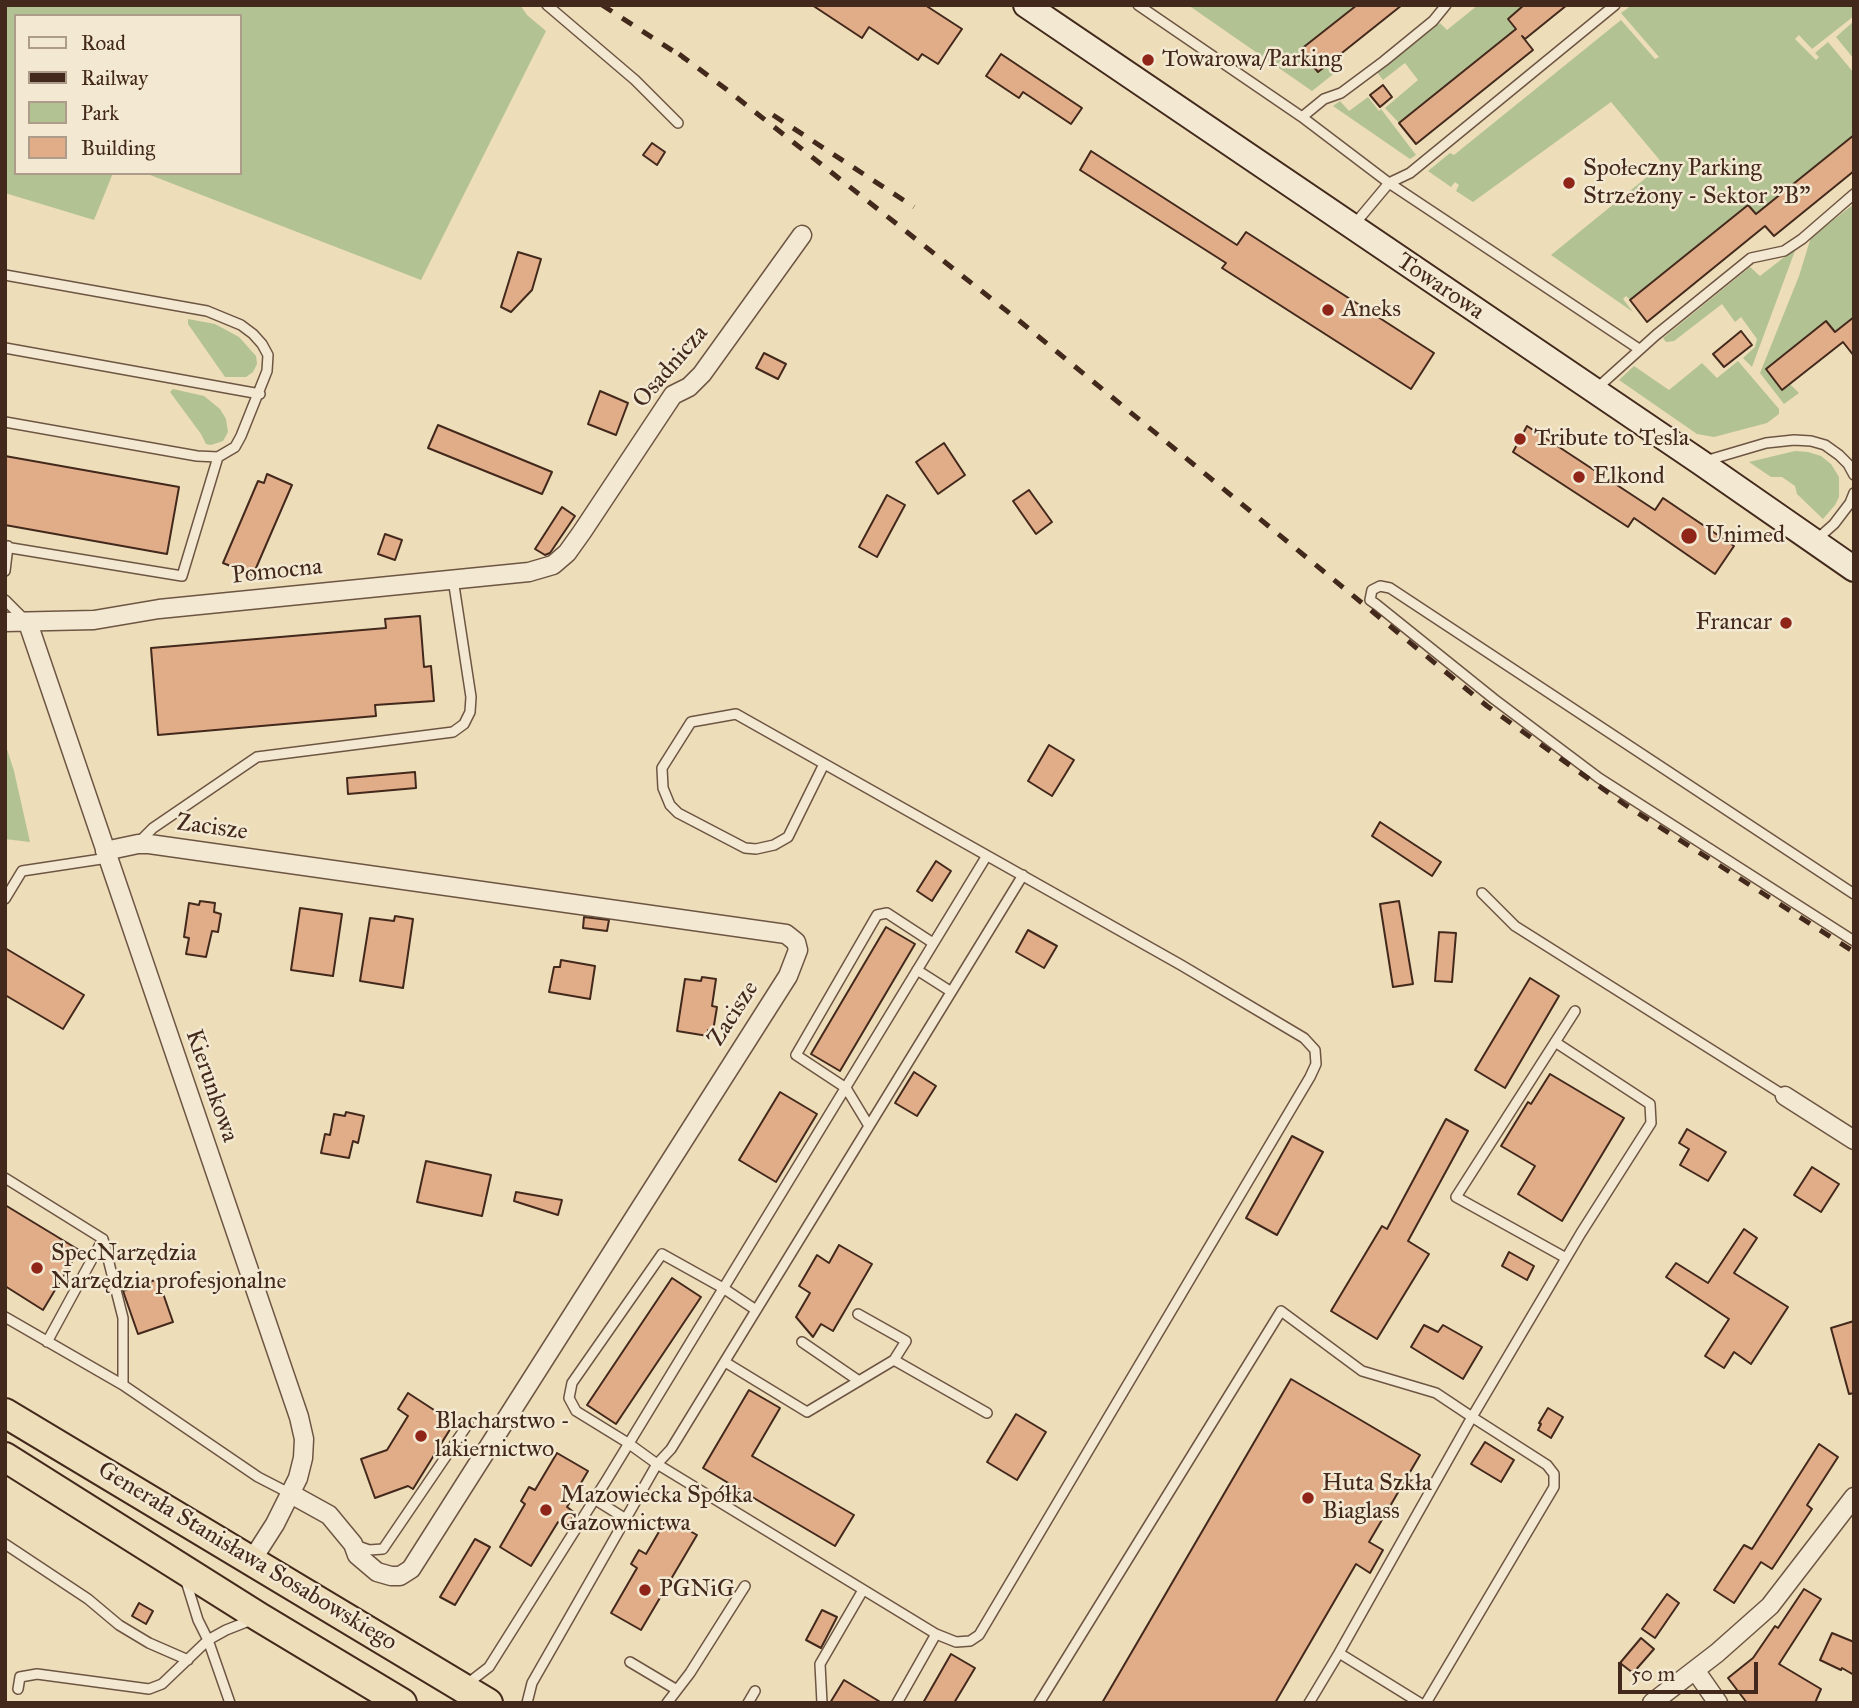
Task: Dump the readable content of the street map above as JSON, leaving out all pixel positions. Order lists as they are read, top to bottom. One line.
{"streets":{"highway":["Generała Stanisława Sosabowskiego"],"main road":["Towarowa"],"street":["Osadnicza","Pomocna","Zacisze","Kierunkowa"]},"crossings":[["Osadnicza","Pomocna"],["Pomocna","Kierunkowa"],["Zacisze","Kierunkowa"],["Kierunkowa","Generała Stanisława Sosabowskiego"]],"places":["Towarowa/Parking","Społeczny Parking Strzeżony - Sektor \"B\"","Aneks","Tribute to Tesla","Elkond","Unimed","Francar","SpecNarzędzia Narzędzia profesjonalne","Blacharstwo - lakiernictwo","Huta Szkła Biaglass","Mazowiecka Spółka Gazownictwa","PGNiG"],"legend":["Road","Railway","Park","Building"],"scale_bar":"50 m"}
